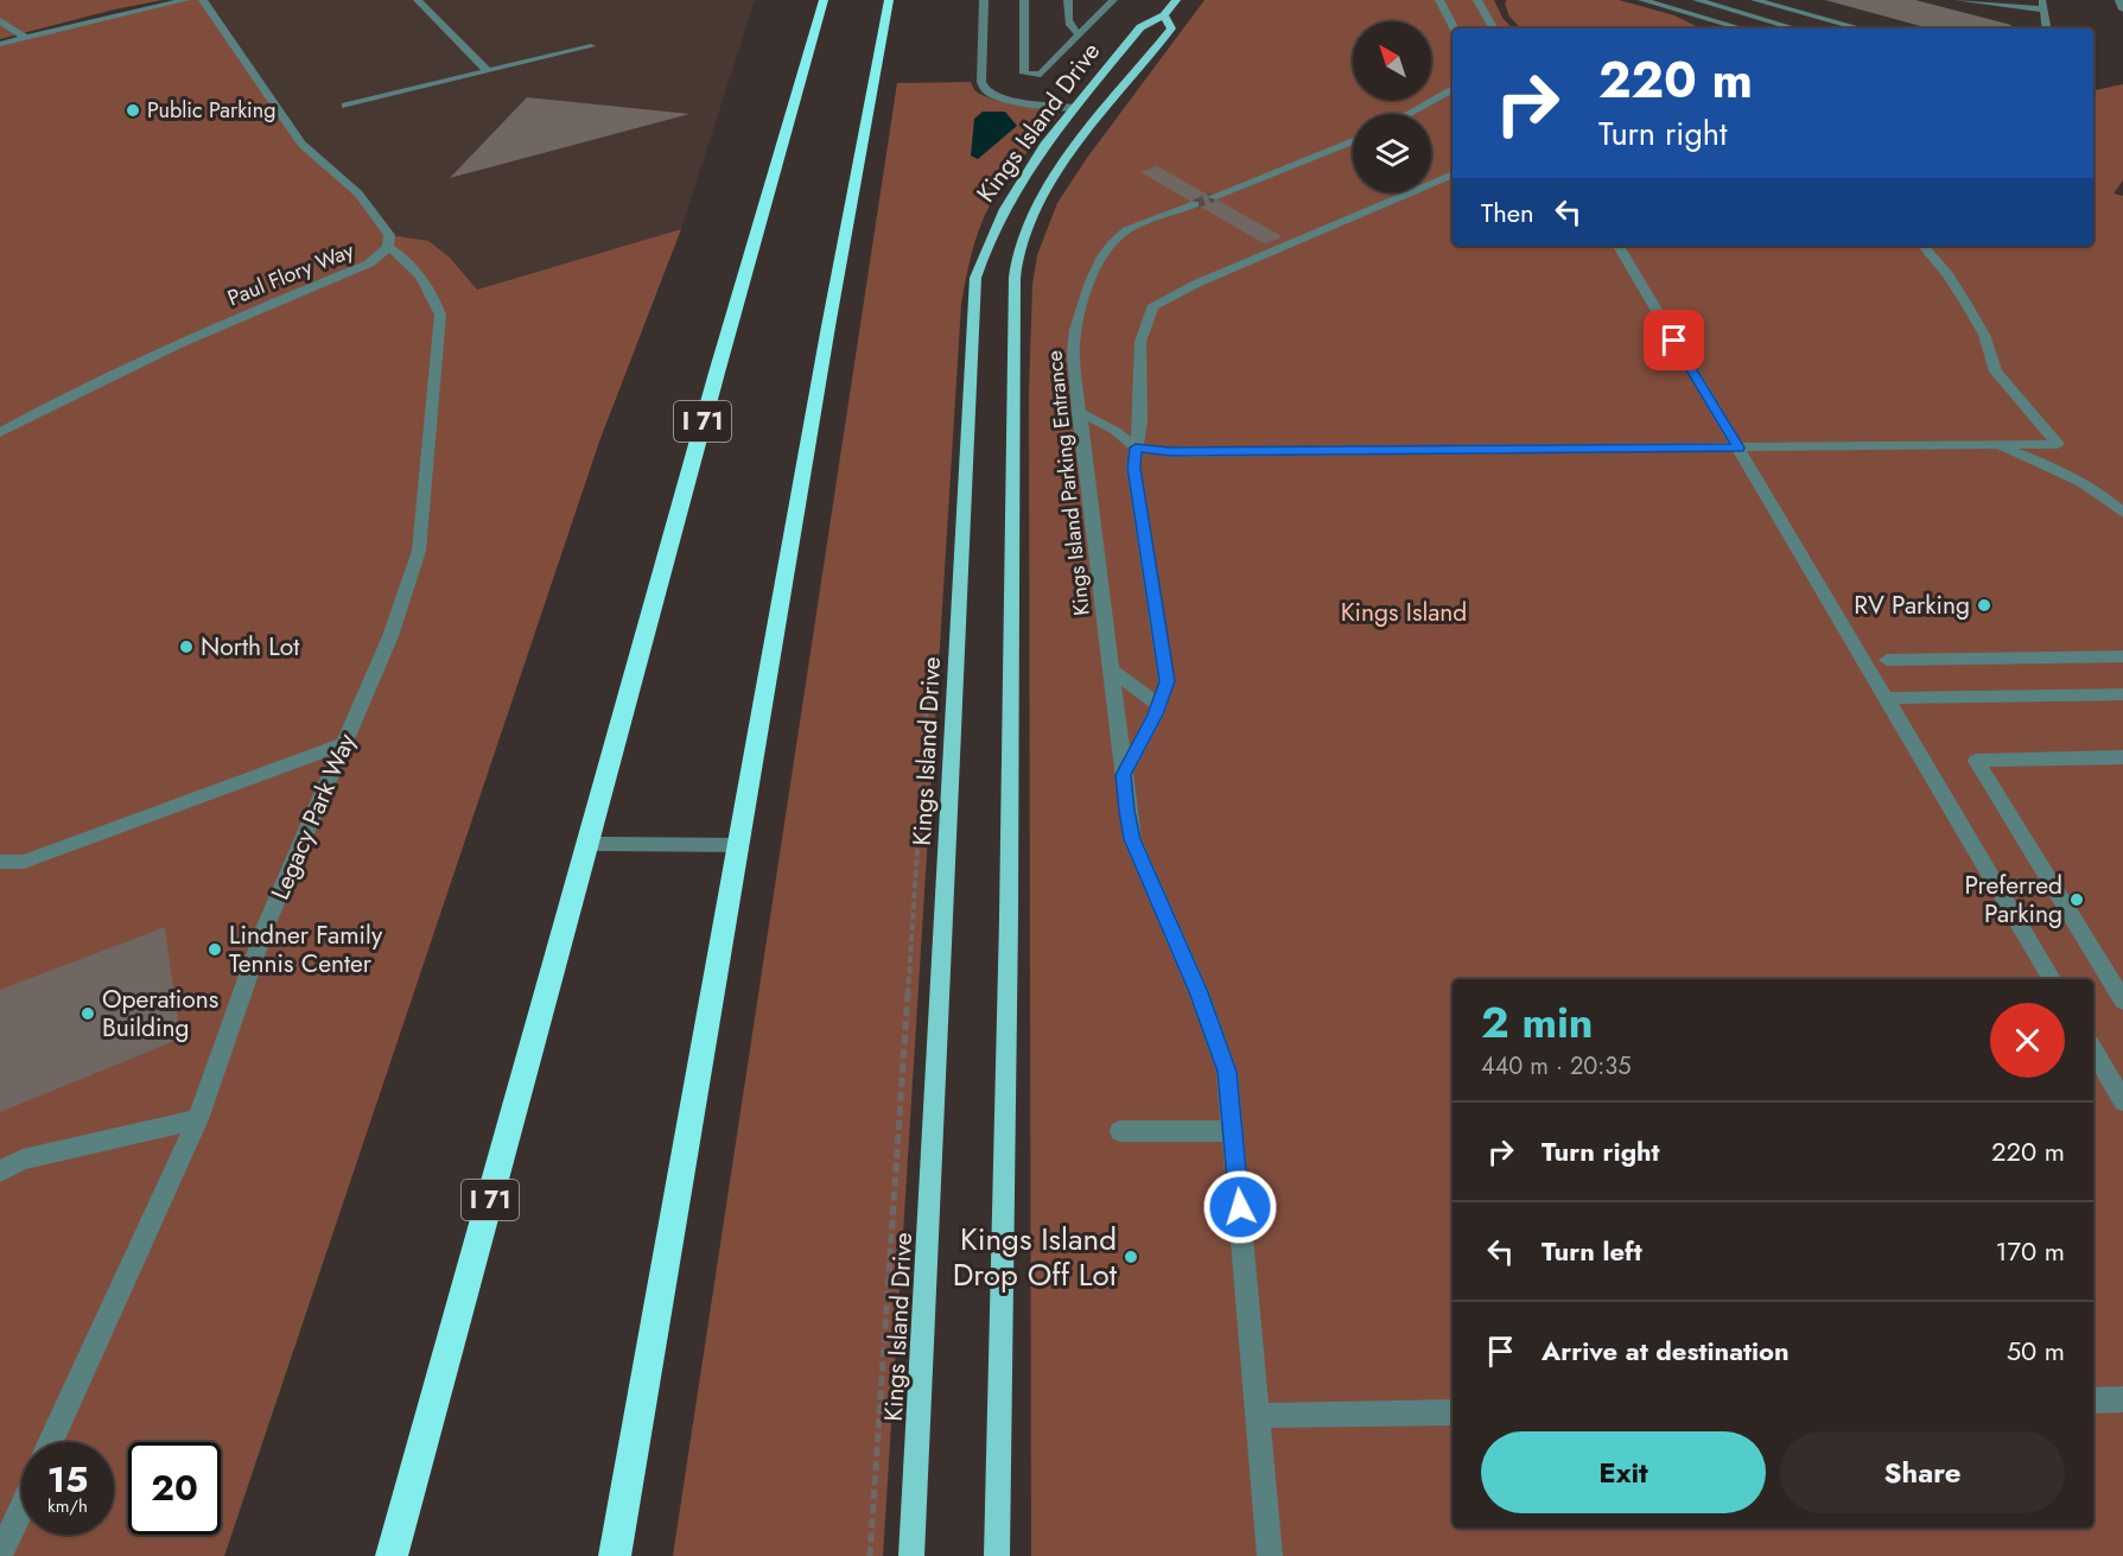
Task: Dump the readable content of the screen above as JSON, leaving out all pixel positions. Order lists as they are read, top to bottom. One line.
{"streets":{"highway":["I 71"],"main road":["Kings Island Drive"],"street":["Paul Flory Way","Kings Island Parking Entrance","Legacy Park Way"]},"crossings":[["Paul Flory Way","Legacy Park Way"]],"parks":["Kings Island"],"places":["Public Parking","RV Parking","North Lot","Preferred Parking","Lindner Family Tennis Center","Operations Building","Kings Island Drop Off Lot"],"north":"top left","page":{"turn":["220 m","Turn right"],"then":"Then","heading":["2 min","440 m · 20:35"],"list":[{"name":"Turn right","value":"220 m"},{"name":"Turn left","value":"170 m"},{"name":"Arrive at destination","value":"50 m"}],"buttons":["Exit","Share"],"speed":"15 km/h","limit":"20"}}
